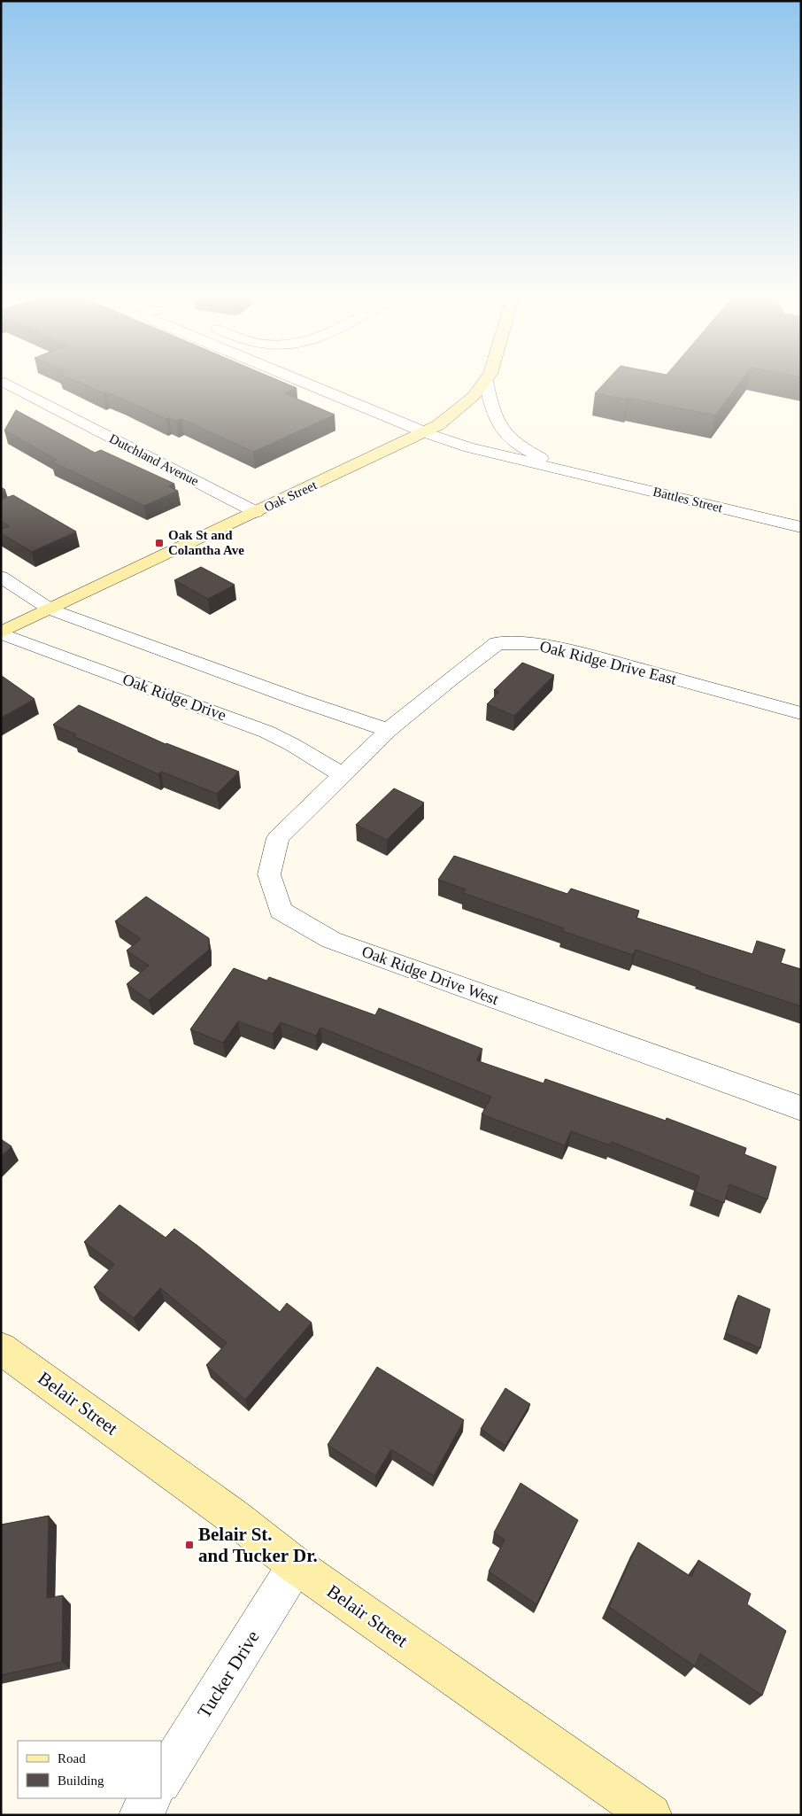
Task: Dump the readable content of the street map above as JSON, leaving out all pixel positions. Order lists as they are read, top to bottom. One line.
{"streets":{"main road":["Oak Street","Belair Street"],"street":["Dutchland Avenue","Battles Street","Oak Ridge Drive East","Oak Ridge Drive","Oak Ridge Drive West","Tucker Drive"]},"crossings":[["Dutchland Avenue","Oak Street"],["Oak Street","Battles Street"],["Oak Street","Oak Ridge Drive"],["Oak Ridge Drive East","Oak Ridge Drive West"],["Oak Ridge Drive","Oak Ridge Drive West"],["Belair Street","Tucker Drive"]],"places":{"transit":["Oak St and Colantha Ave","Belair St. and Tucker Dr."]},"legend":["Road","Building"]}
